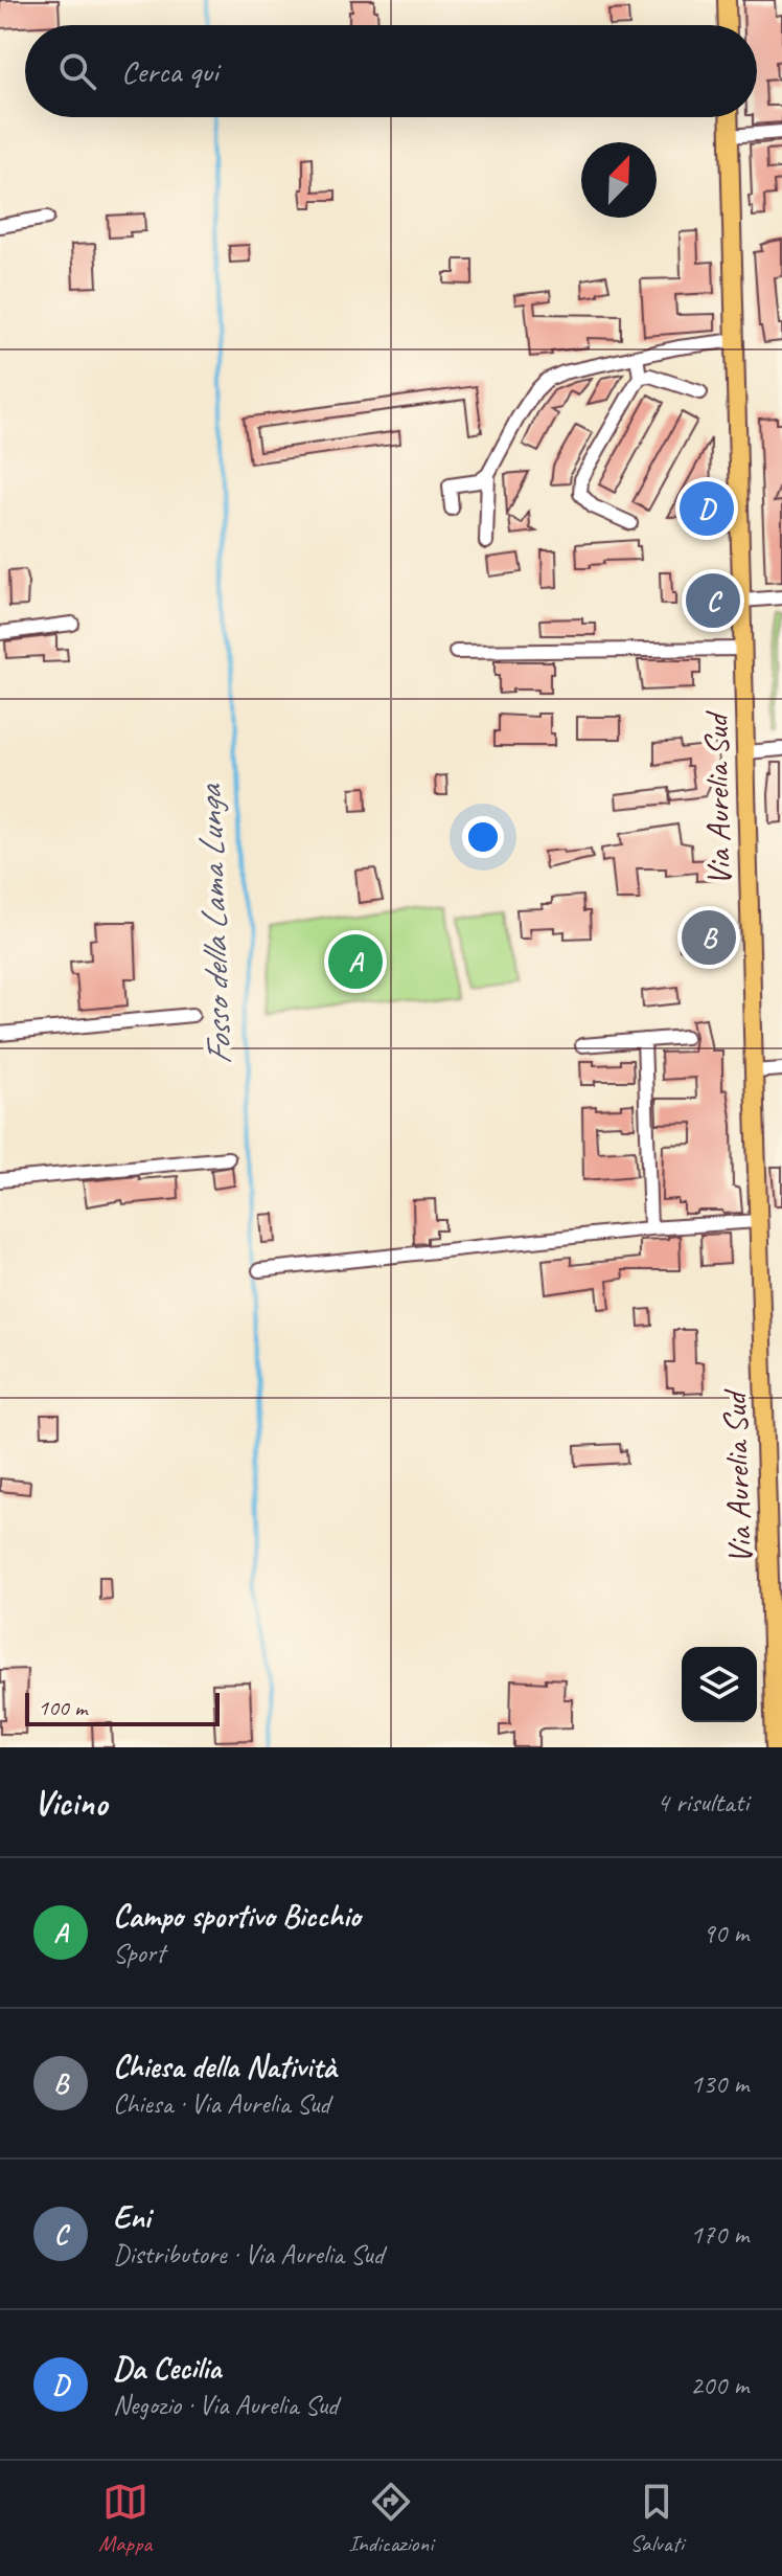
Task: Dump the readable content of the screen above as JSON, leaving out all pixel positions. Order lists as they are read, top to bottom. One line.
{"streets":{"main road":["Via Aurelia Sud"]},"water":["Fosso della Lama Lunga"],"scale_bar":"100 m","north":"top right","page":{"search":"Cerca qui","pins":["D","C","B","A"],"scale":"100 m","heading":["Vicino","4 risultati"],"list":[{"mark":"A","name":"Campo sportivo Bicchio","note":"Sport","value":"90 m"},{"mark":"B","name":"Chiesa della Natività","note":"Chiesa · Via Aurelia Sud","value":"130 m"},{"mark":"C","name":"Eni","note":"Distributore · Via Aurelia Sud","value":"170 m"},{"mark":"D","name":"Da Cecilia","note":"Negozio · Via Aurelia Sud","value":"200 m"}],"nav":["Mappa","Indicazioni","Salvati"]}}
